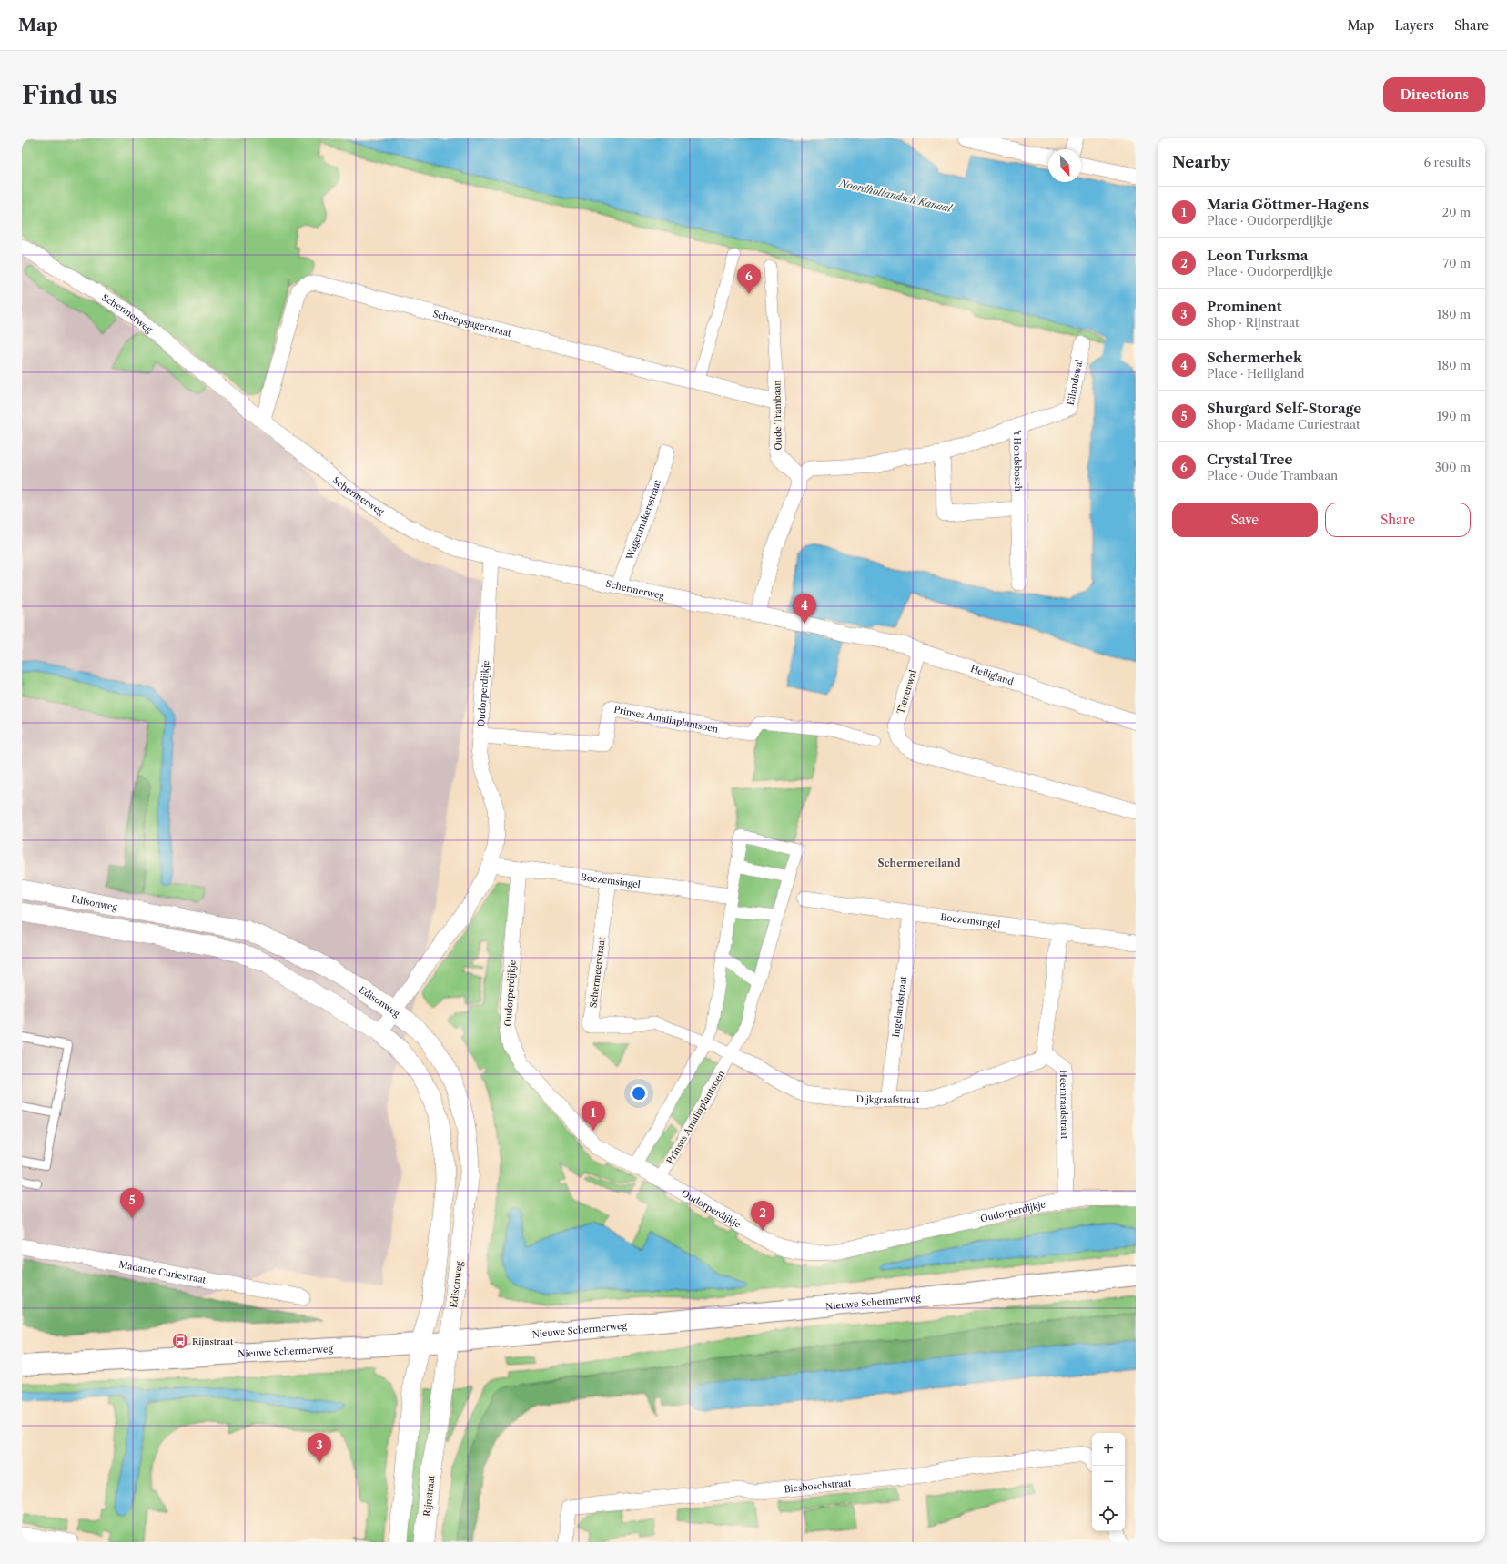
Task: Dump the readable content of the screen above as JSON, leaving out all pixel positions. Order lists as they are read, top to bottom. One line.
{"streets":{"main road":["Nieuwe Schermerweg"],"street":["Schermerweg","Scheepsjagerstraat","Eilandswal","Oude Trambaan","'t Hondsbosch","Wagenmakersstraat","Heiligland","Tienenwal","Oudorperdijkje","Prinses Amaliaplantsoen","Boezemsingel","Edisonweg","Schermeerstraat","Ingelandstraat","Dijkgraafstraat","Heemraadstraat","Madame Curiestraat","Biesboschstraat","Rijnstraat"]},"crossings":[["Schermerweg","Scheepsjagerstraat"],["Schermerweg","Wagenmakersstraat"],["Schermerweg","Heiligland"],["Schermerweg","Oudorperdijkje"],["Scheepsjagerstraat","Oude Trambaan"],["Eilandswal","'t Hondsbosch"],["Oude Trambaan","'t Hondsbosch"],["Heiligland","Tienenwal"],["Oudorperdijkje","Prinses Amaliaplantsoen"],["Oudorperdijkje","Boezemsingel"],["Oudorperdijkje","Edisonweg"],["Oudorperdijkje","Heemraadstraat"],["Prinses Amaliaplantsoen","Dijkgraafstraat"],["Boezemsingel","Schermeerstraat"],["Boezemsingel","Ingelandstraat"],["Edisonweg","Nieuwe Schermerweg"],["Edisonweg","Rijnstraat"],["Ingelandstraat","Dijkgraafstraat"],["Dijkgraafstraat","Heemraadstraat"],["Nieuwe Schermerweg","Rijnstraat"]],"districts":["Schermereiland"],"water":["Noordhollandsch Kanaal"],"places":{"bus stop":["Rijnstraat"]},"north":"bottom right","page":{"header":"Map","nav":["Map","Layers","Share"],"buttons":["Directions",["Save","Share"]],"title":"Find us","heading":["Nearby","6 results"],"list":[{"mark":"1","name":"Maria Göttmer-Hagens","note":"Place · Oudorperdijkje","value":"20 m"},{"mark":"2","name":"Leon Turksma","note":"Place · Oudorperdijkje","value":"70 m"},{"mark":"3","name":"Prominent","note":"Shop · Rijnstraat","value":"180 m"},{"mark":"4","name":"Schermerhek","note":"Place · Heiligland","value":"180 m"},{"mark":"5","name":"Shurgard Self-Storage","note":"Shop · Madame Curiestraat","value":"190 m"},{"mark":"6","name":"Crystal Tree","note":"Place · Oude Trambaan","value":"300 m"}],"pins":["6","4","1","5","2","3"],"map_buttons":["+","−"]}}
